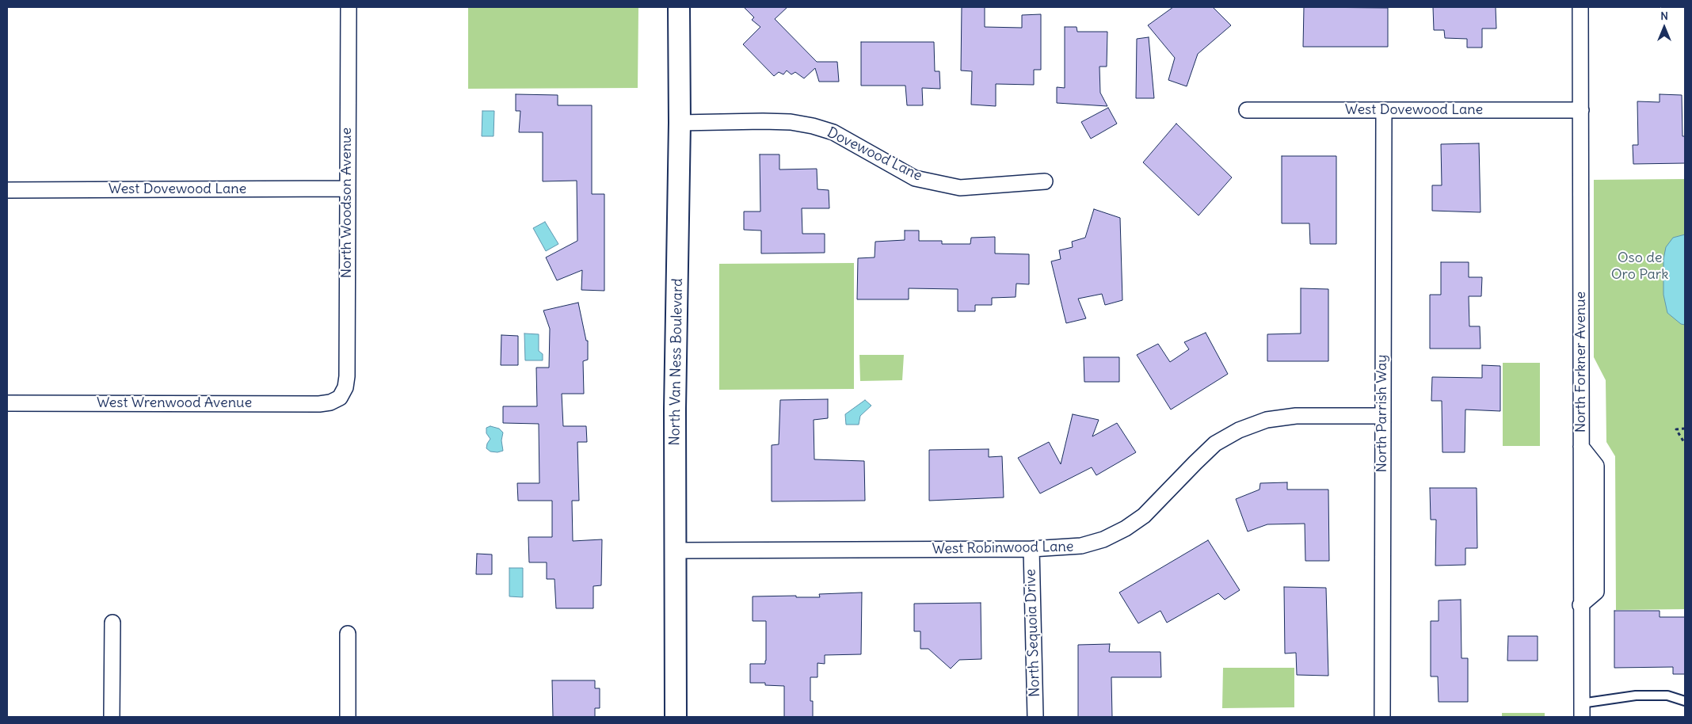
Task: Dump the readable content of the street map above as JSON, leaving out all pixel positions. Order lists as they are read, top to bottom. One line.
{"streets":{"street":["West Dovewood Lane","Dovewood Lane","North Woodson Avenue","North Van Ness Boulevard","North Forkner Avenue","West Wrenwood Avenue","North Parrish Way","West Robinwood Lane","North Sequoia Drive"]},"crossings":[["West Dovewood Lane","North Woodson Avenue"],["West Dovewood Lane","North Forkner Avenue"],["West Dovewood Lane","North Parrish Way"],["Dovewood Lane","North Van Ness Boulevard"],["North Woodson Avenue","West Wrenwood Avenue"],["North Van Ness Boulevard","West Robinwood Lane"],["North Parrish Way","West Robinwood Lane"],["West Robinwood Lane","North Sequoia Drive"]],"parks":["Oso de Oro Park"],"north":"top"}
